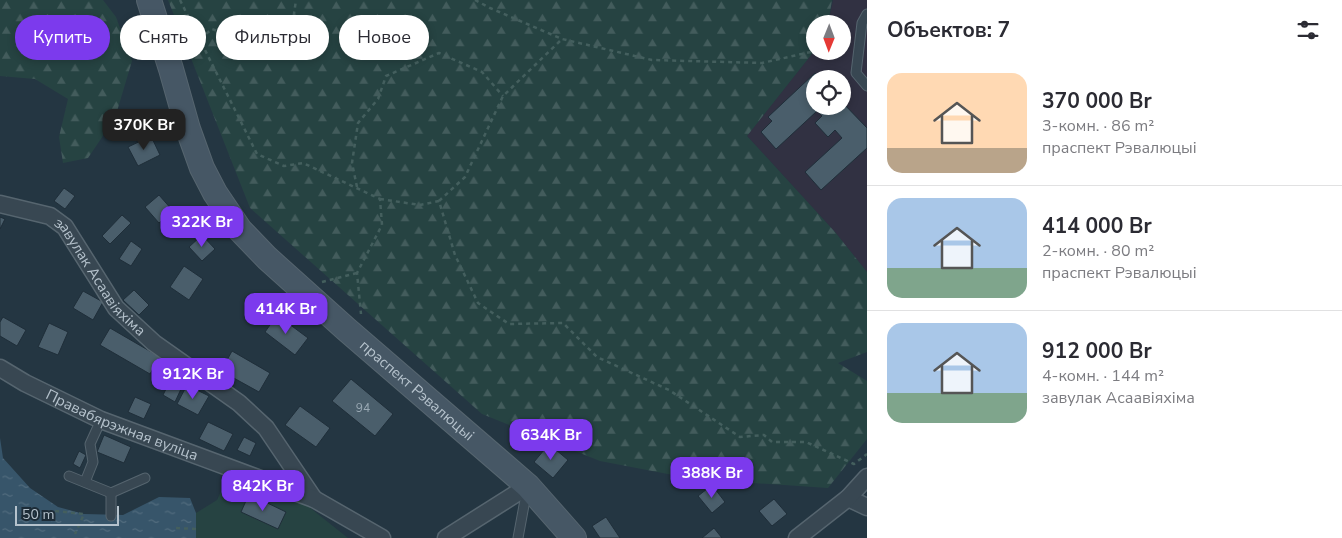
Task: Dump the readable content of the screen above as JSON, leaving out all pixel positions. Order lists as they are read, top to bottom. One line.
{"streets":{"main road":["праспект Рэвалюцыі"],"street":["завулак Асаавіяхіма","Правабярэжная вуліца"]},"crossings":[["завулак Асаавіяхіма","Правабярэжная вуліца"]],"house_numbers":["94"],"scale_bar":"50 m","north":"bottom","page":{"heading":"Объектов: 7","chip":["Купить","Снять","Фильтры","Новое"],"list":[{"name":"370 000 Br","note":"3-комн. · 86 m² · праспект Рэвалюцыі"},{"name":"414 000 Br","note":"2-комн. · 80 m² · праспект Рэвалюцыі"},{"name":"912 000 Br","note":"4-комн. · 144 m² · завулак Асаавіяхіма"}],"price":["370K Br","322K Br","414K Br","912K Br","634K Br","388K Br","842K Br"],"scale":"50 m"}}
